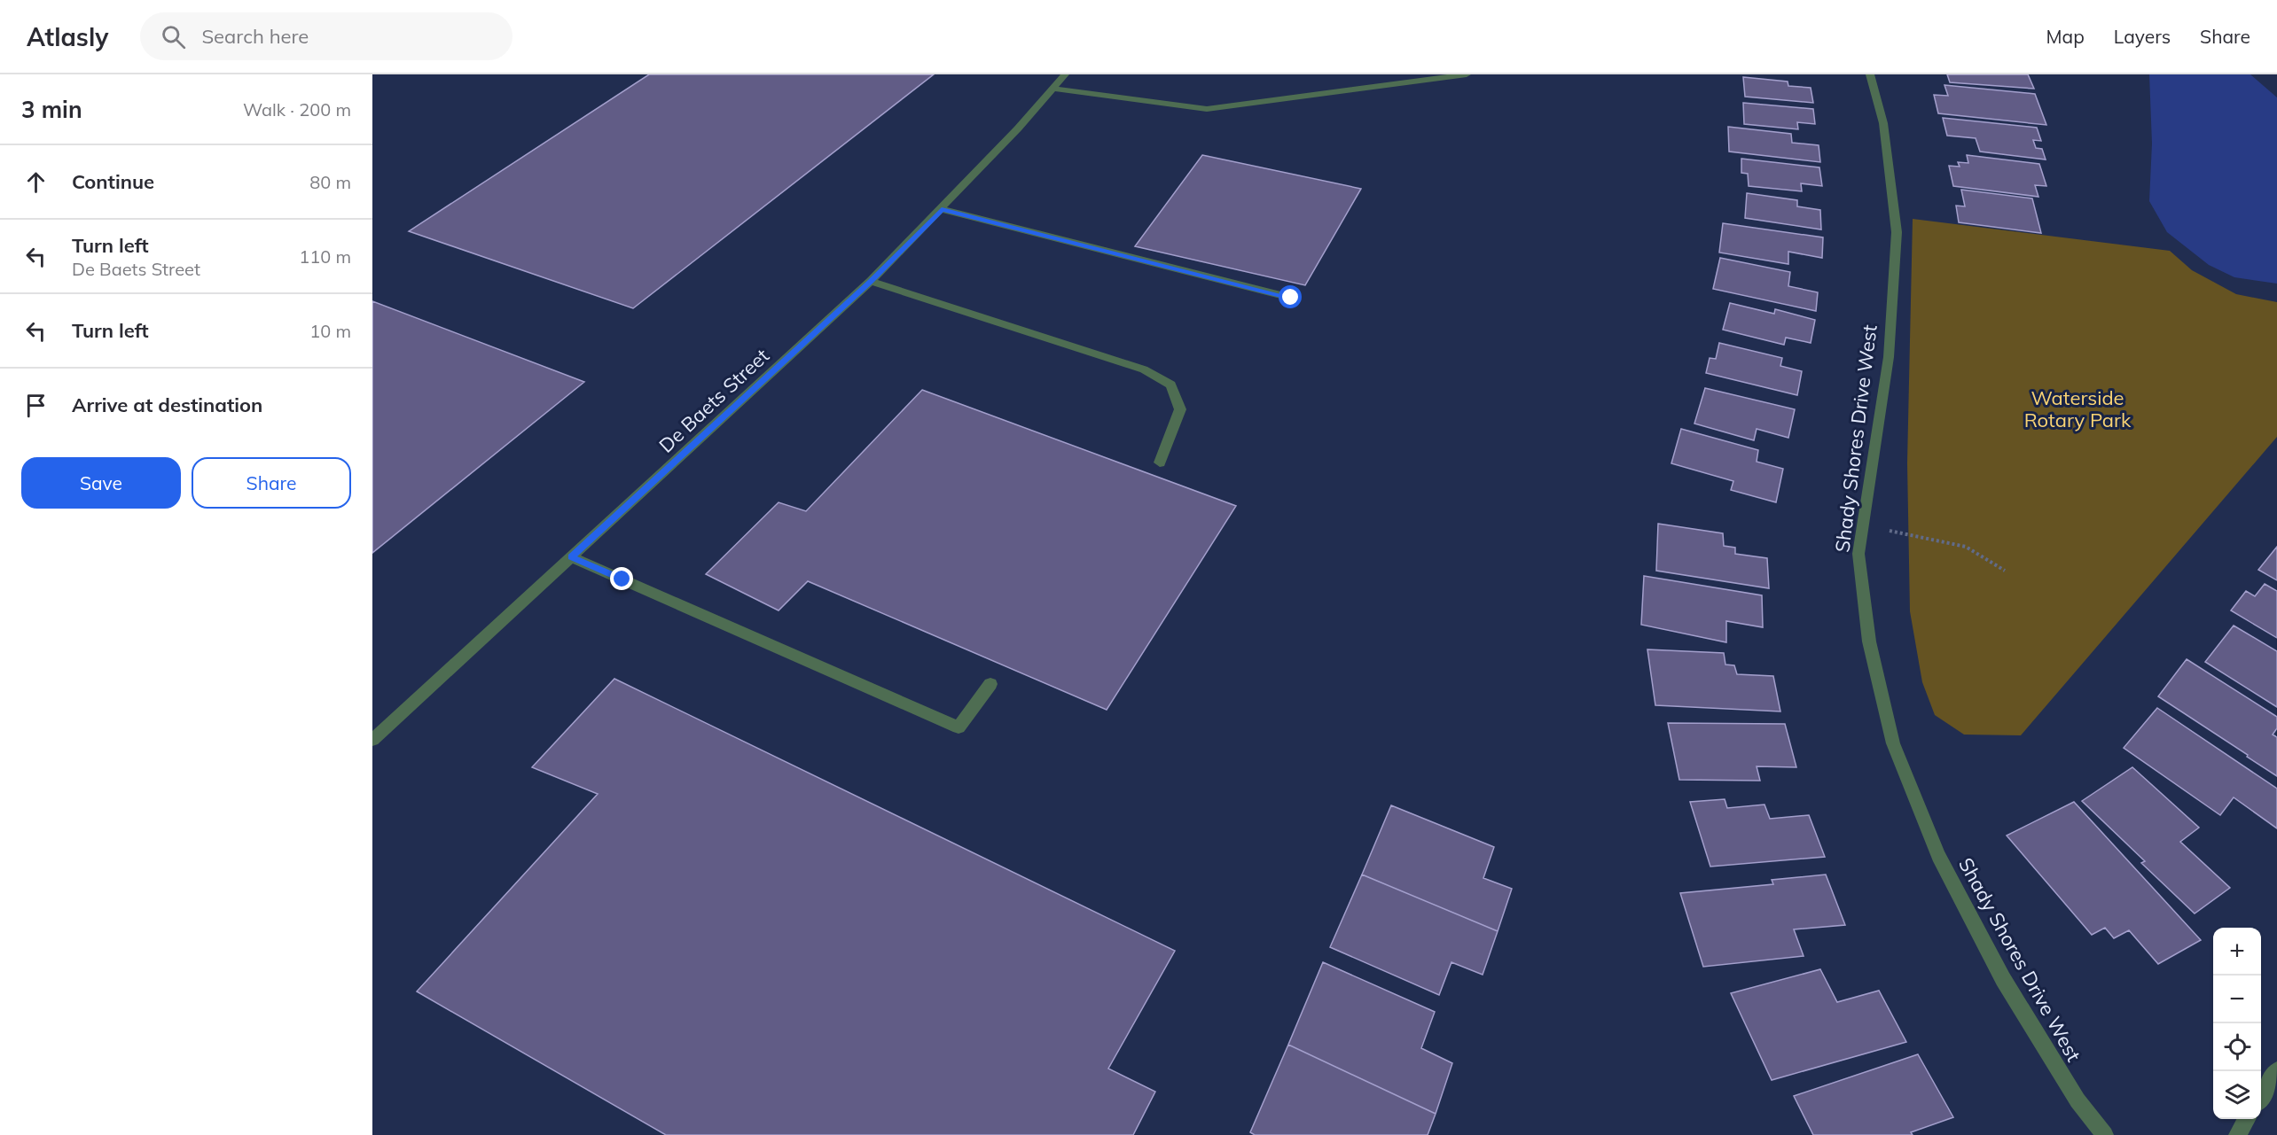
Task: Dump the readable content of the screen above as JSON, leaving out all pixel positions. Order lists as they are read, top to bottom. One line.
{"streets":{"street":["De Baets Street","Shady Shores Drive West"]},"parks":["Waterside Rotary Park"],"page":{"header":"Atlasly","search":"Search here","nav":["Map","Layers","Share"],"heading":["3 min","Walk · 200 m"],"list":[["Continue","80 m"],["Turn left","De Baets Street","110 m"],["Turn left","10 m"],"Arrive at destination"],"buttons":["Save","Share"],"map_buttons":["+","−"]}}
